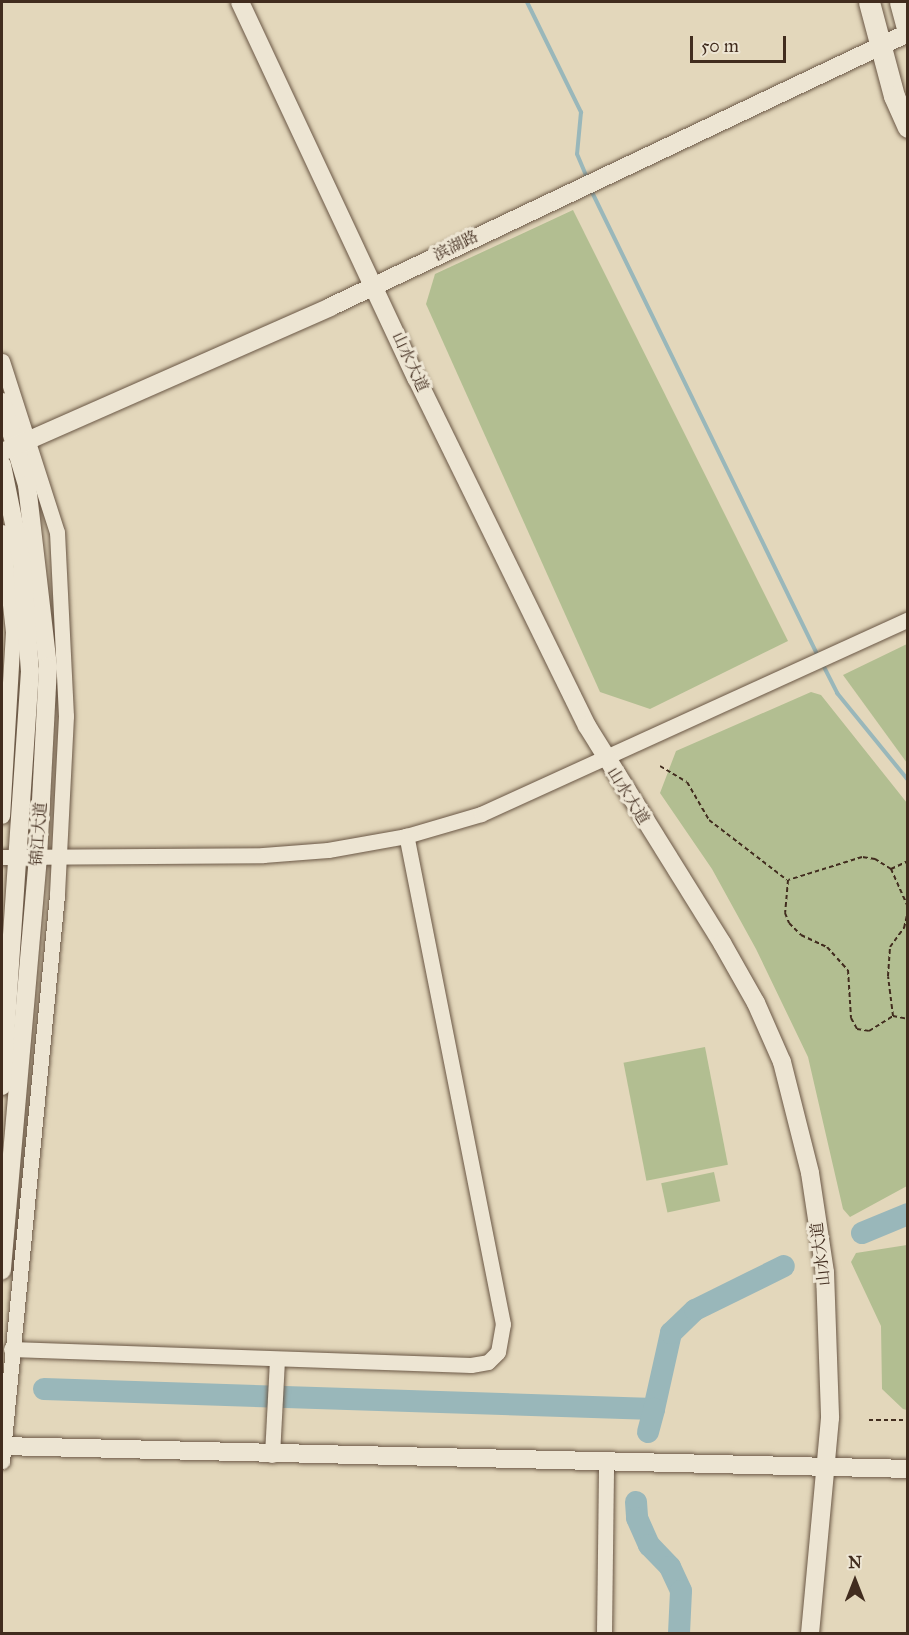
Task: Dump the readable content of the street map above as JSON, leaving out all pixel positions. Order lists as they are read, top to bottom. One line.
{"streets":{"street":["滨湖路","山水大道","锦江大道"]},"crossings":[["滨湖路","山水大道"],["滨湖路","锦江大道"]],"scale_bar":"50 m","north":"top"}
